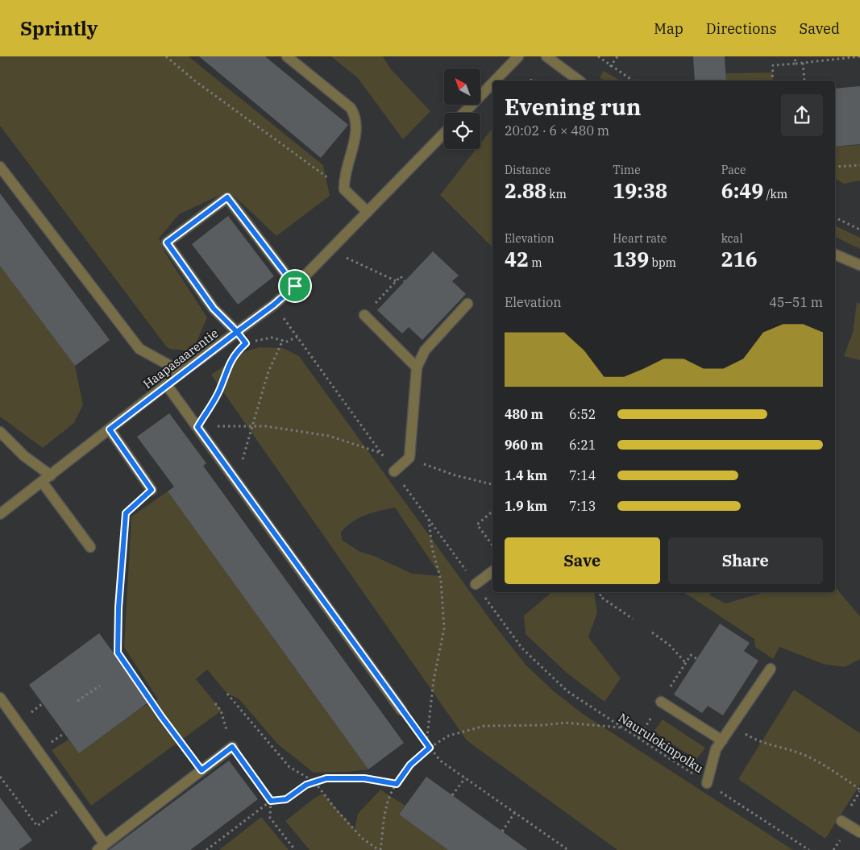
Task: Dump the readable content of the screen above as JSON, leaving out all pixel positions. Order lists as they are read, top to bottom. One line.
{"streets":{"street":["Haapasaarentie"],"path":["Naurulokinpolku"]},"north":"top left","page":{"header":"Sprintly","nav":["Map","Directions","Saved"],"heading":["Evening run","20:02 · 6 × 480 m"],"stats":[["Distance","2.88 km"],["Time","19:38"],["Pace","6:49 /km"],["Elevation","42 m"],["Heart rate","139 bpm"],["kcal","216"]],"chart":["Elevation","45–51 m"],"list":[{"name":"480 m","note":"6:52"},{"name":"960 m","note":"6:21"},{"name":"1.4 km","note":"7:14"},{"name":"1.9 km","note":"7:13"}],"buttons":["Save","Share"]}}
